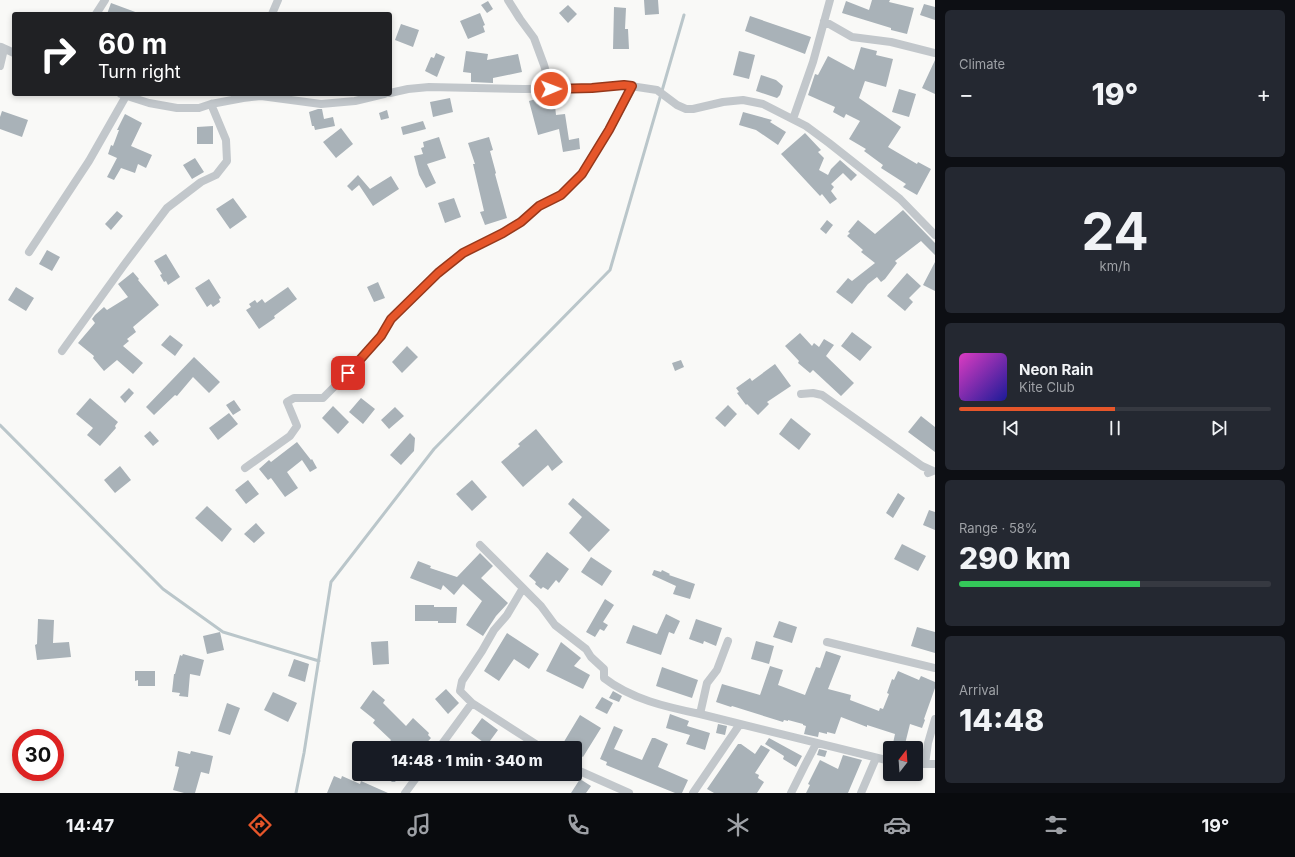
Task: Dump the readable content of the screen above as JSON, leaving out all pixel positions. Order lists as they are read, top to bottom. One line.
{"north":"top","page":{"tile":["Climate",["24","km/h"],["Range · 58%","290 km"],["Arrival","14:48"]],"turn":["60 m","Turn right"],"heat":["−","19°","+"],"song":["Neon Rain","Kite Club"],"limit":"30","trip":"14:48 · 1 min · 340 m","tabs":["14:47","19°"]}}
